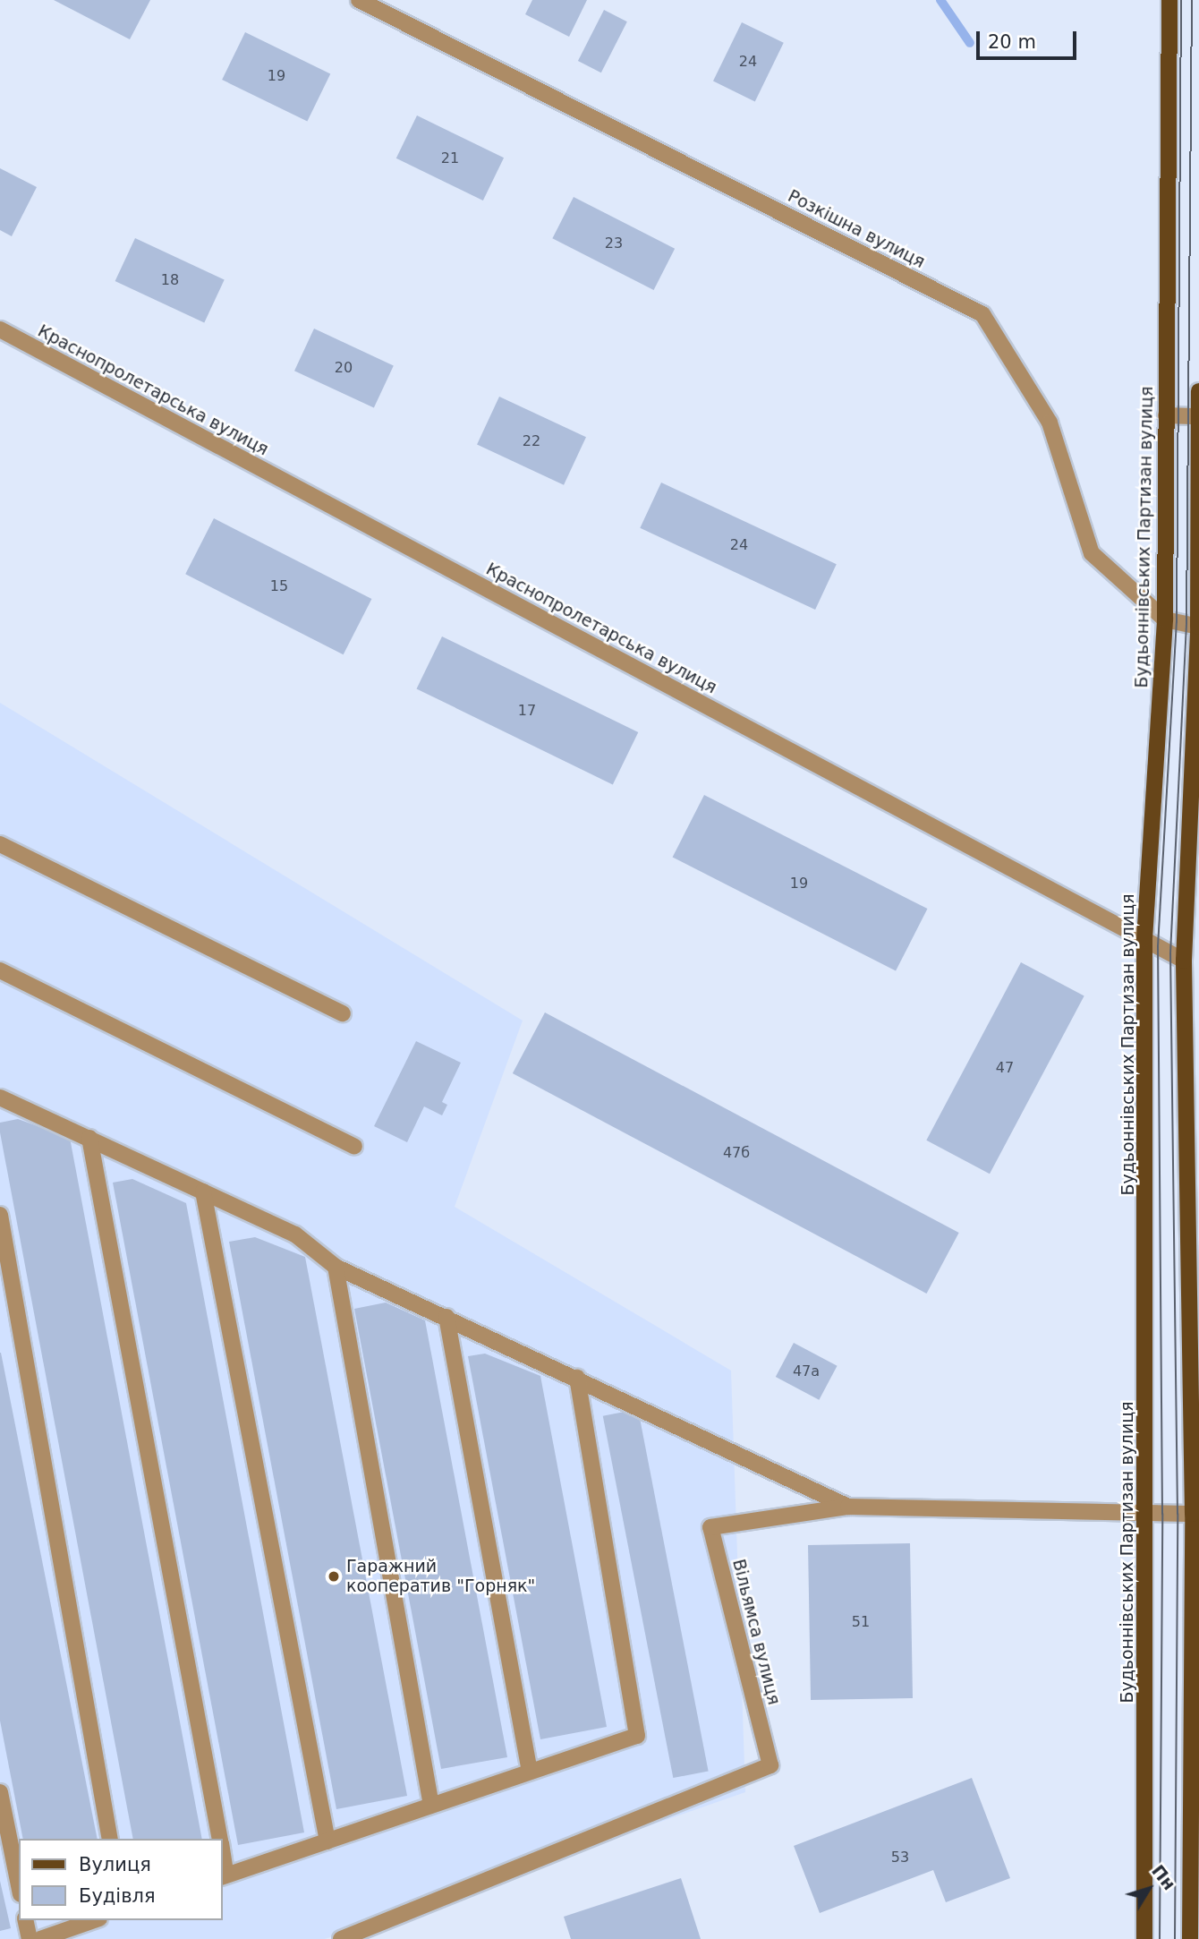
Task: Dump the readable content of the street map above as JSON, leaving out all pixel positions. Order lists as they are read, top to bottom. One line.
{"streets":{"main road":["Будьоннівських Партизан вулиця"],"street":["Розкішна вулиця","Краснопролетарська вулиця","Вільямса вулиця"]},"crossings":[["Розкішна вулиця","Будьоннівських Партизан вулиця"],["Краснопролетарська вулиця","Будьоннівських Партизан вулиця"],["Будьоннівських Партизан вулиця","Вільямса вулиця"]],"places":["Гаражний кооператив \"Горняк\""],"house_numbers":["24","19","21","23","18","20","22","24","15","17","19","47","47б","47а","51","53"],"legend":["Вулиця","Будівля"],"scale_bar":"20 m","north":"top right"}
